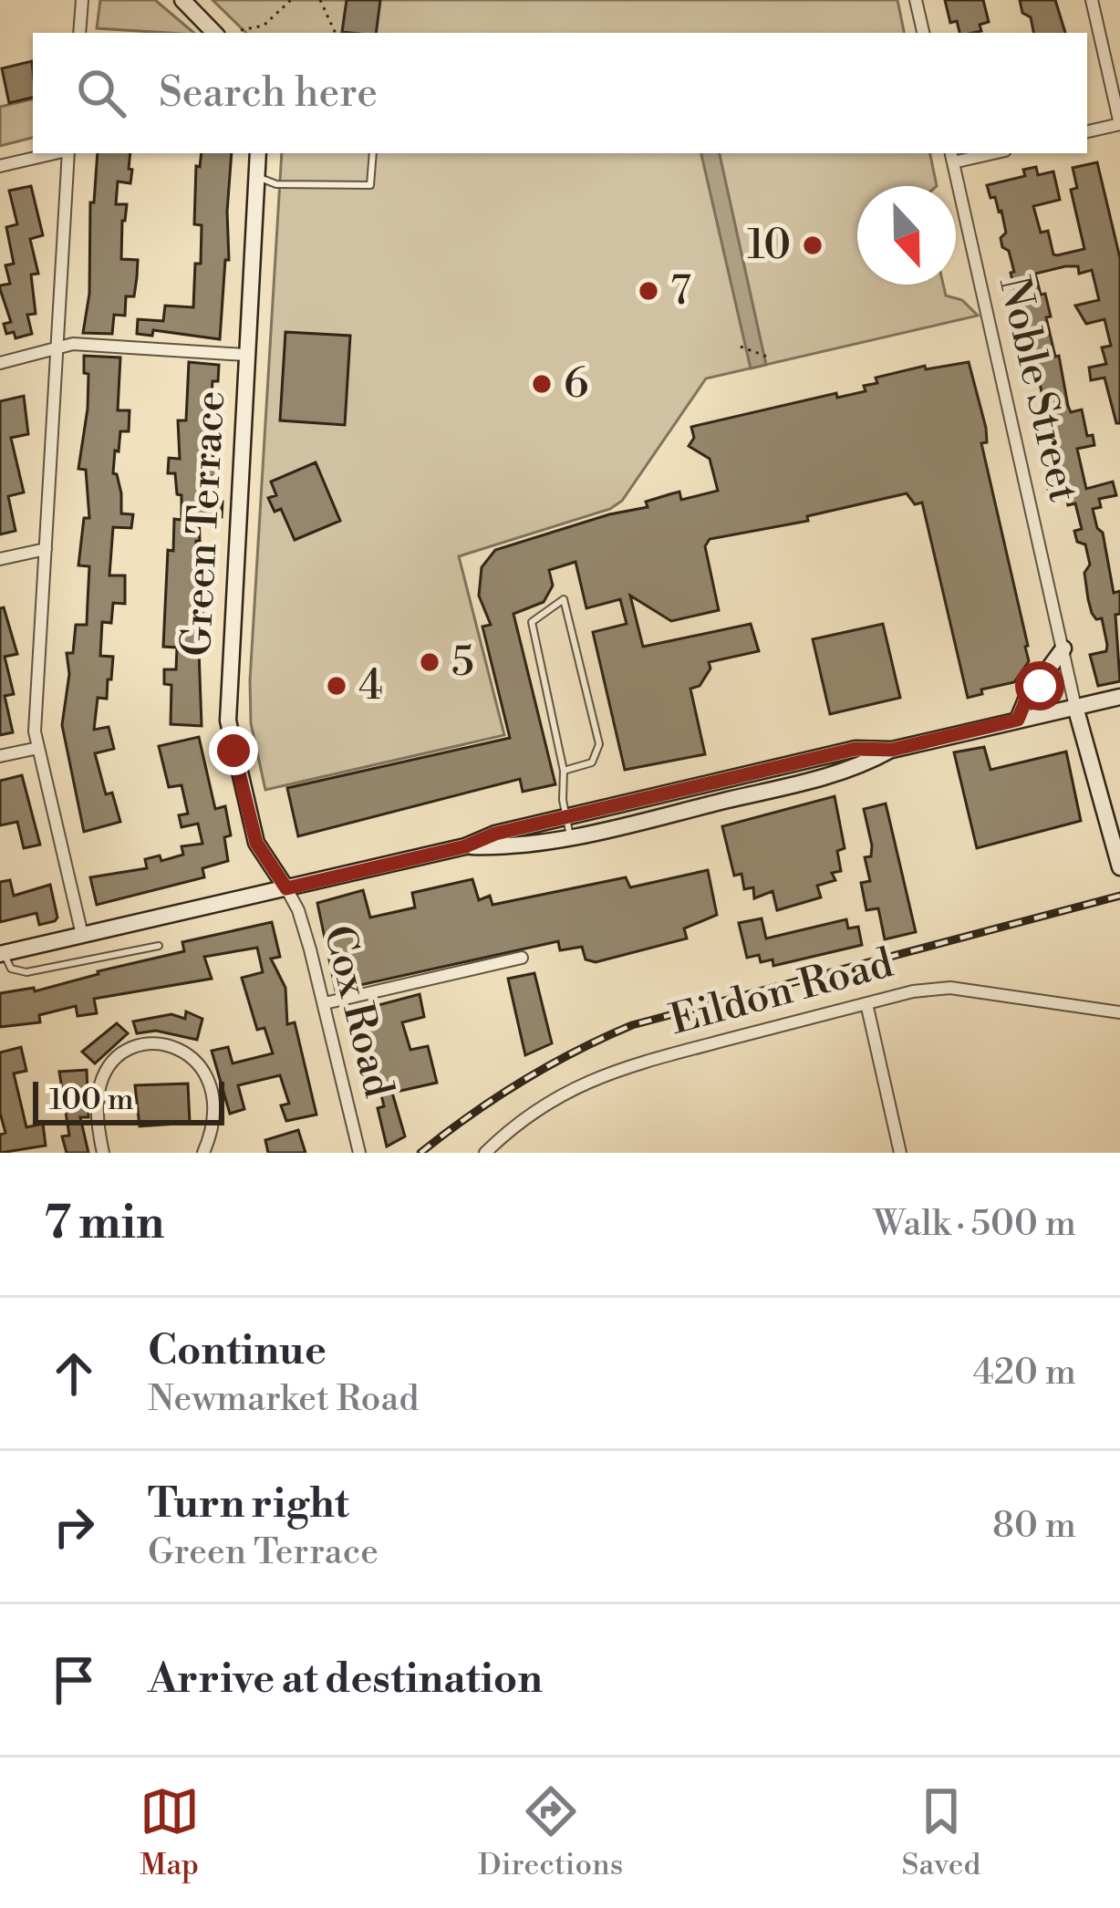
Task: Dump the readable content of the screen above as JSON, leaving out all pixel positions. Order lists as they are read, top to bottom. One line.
{"streets":{"main road":["Green Terrace"],"street":["Noble Street","Eildon Road","Cox Road"]},"crossings":[["Green Terrace","Cox Road"]],"places":["10","7","6","5","4"],"scale_bar":"100 m","north":"bottom","page":{"search":"Search here","scale":"100 m","heading":["7 min","Walk · 500 m"],"list":[["Continue","Newmarket Road","420 m"],["Turn right","Green Terrace","80 m"],"Arrive at destination"],"nav":["Map","Directions","Saved"]}}
